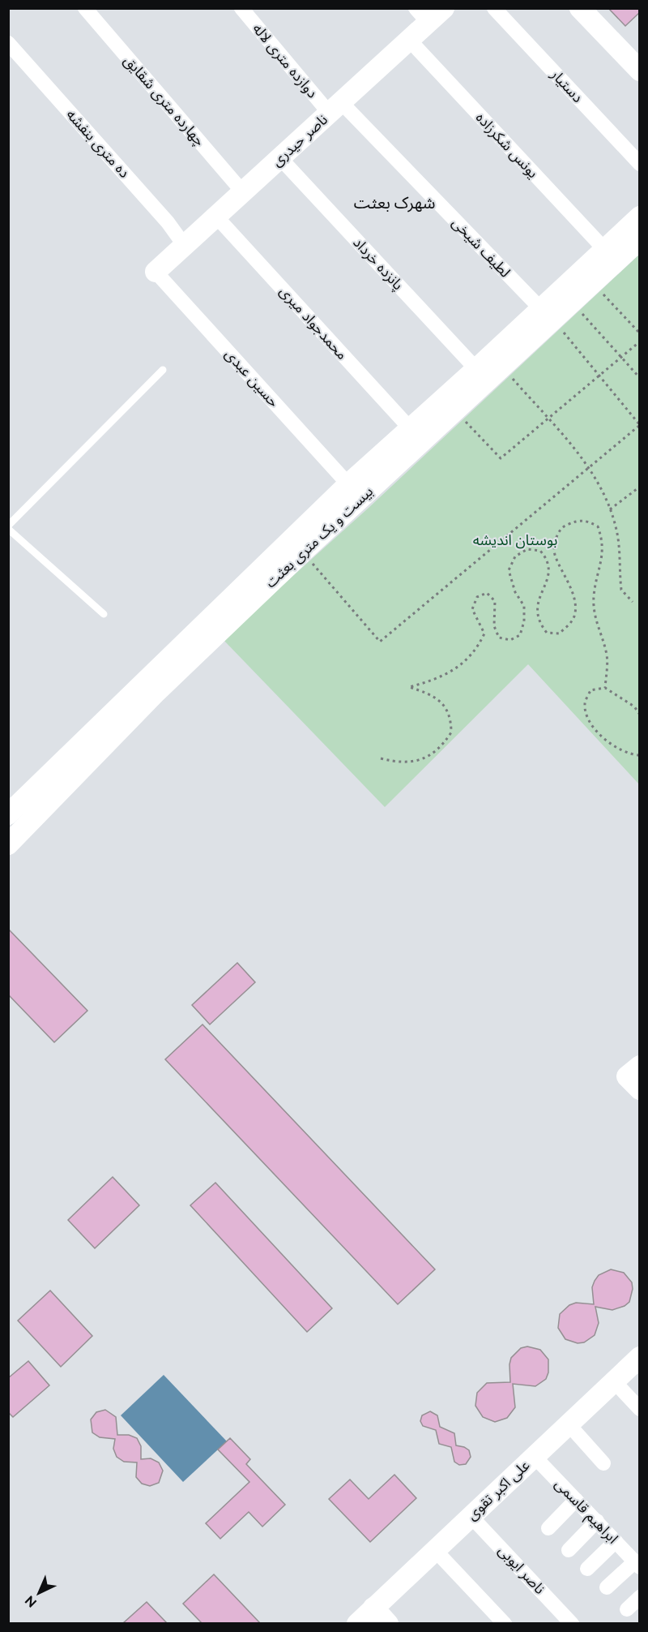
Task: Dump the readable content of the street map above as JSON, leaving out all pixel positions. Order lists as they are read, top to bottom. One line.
{"streets":{"street":["دوازده متری لاله","دستیار","چهارده متری شقایق","ناصر حیدری","ده متری بنفشه","یونس شکرزاده","لطیف شیخی","پانزده خرداد","محمدجواد میری","حسین عبدی","بیست و یک متری بعثت","علی اکبر تقوی","ابراهیم قاسمی","ناصر ایوبی"]},"crossings":[["دوازده متری لاله","ناصر حیدری"],["دوازده متری لاله","لطیف شیخی"],["چهارده متری شقایق","ناصر حیدری"],["ناصر حیدری","ده متری بنفشه"],["ناصر حیدری","یونس شکرزاده"],["ناصر حیدری","لطیف شیخی"],["ناصر حیدری","پانزده خرداد"],["ناصر حیدری","محمدجواد میری"],["ناصر حیدری","حسین عبدی"],["یونس شکرزاده","بیست و یک متری بعثت"],["لطیف شیخی","بیست و یک متری بعثت"],["پانزده خرداد","بیست و یک متری بعثت"],["محمدجواد میری","بیست و یک متری بعثت"],["حسین عبدی","بیست و یک متری بعثت"],["علی اکبر تقوی","ابراهیم قاسمی"],["علی اکبر تقوی","ناصر ایوبی"]],"districts":["شهرک بعثت"],"parks":["بوستان اندیشه"],"north":"bottom left"}
